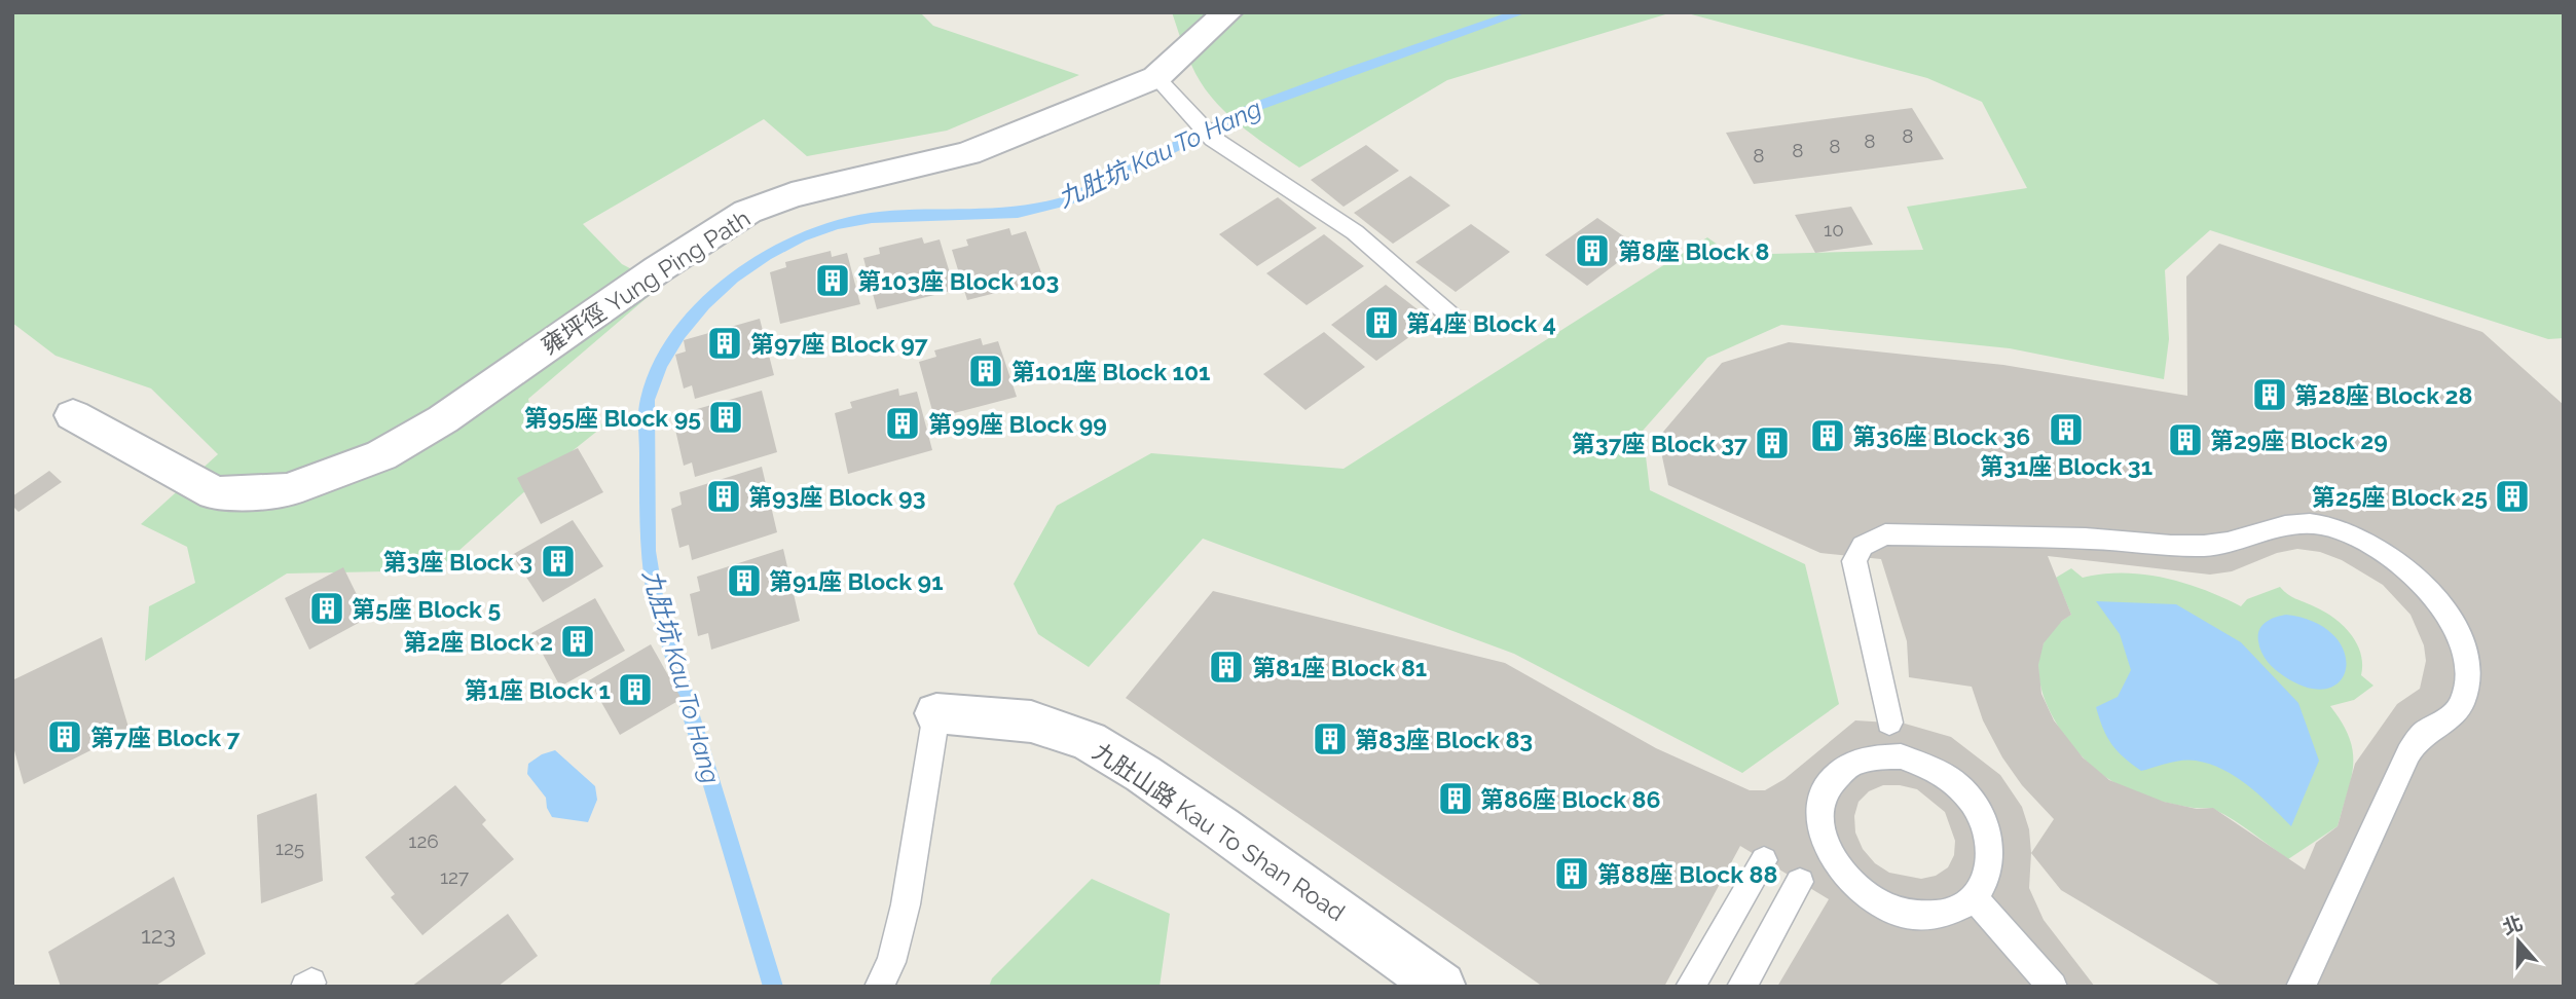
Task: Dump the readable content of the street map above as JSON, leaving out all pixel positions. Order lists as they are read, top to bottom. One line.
{"streets":{"street":["雍坪徑 Yung Ping Path","九肚山路 Kau To Shan Road"]},"water":["九肚坑 Kau To Hang"],"places":{"building":["第8座 Block 8","第103座 Block 103","第4座 Block 4","第97座 Block 97","第101座 Block 101","第28座 Block 28","第95座 Block 95","第99座 Block 99","第31座 Block 31","第36座 Block 36","第29座 Block 29","第37座 Block 37","第93座 Block 93","第25座 Block 25","第3座 Block 3","第91座 Block 91","第5座 Block 5","第2座 Block 2","第81座 Block 81","第1座 Block 1","第7座 Block 7","第83座 Block 83","第86座 Block 86","第88座 Block 88"]},"house_numbers":["8","8","8","8","8","10","126","125","127","123"],"north":"top"}
